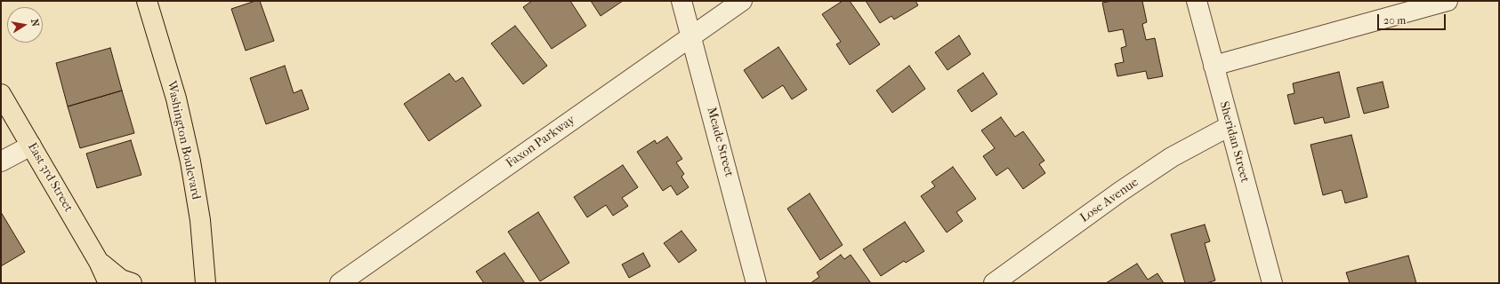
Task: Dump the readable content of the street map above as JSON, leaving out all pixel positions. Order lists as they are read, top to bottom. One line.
{"streets":{"main road":["Washington Boulevard","East 3rd Street"],"street":["Faxon Parkway","Meade Street","Sheridan Street","Lose Avenue"]},"crossings":[["Faxon Parkway","Meade Street"],["Sheridan Street","Lose Avenue"]],"scale_bar":"20 m","north":"right"}
